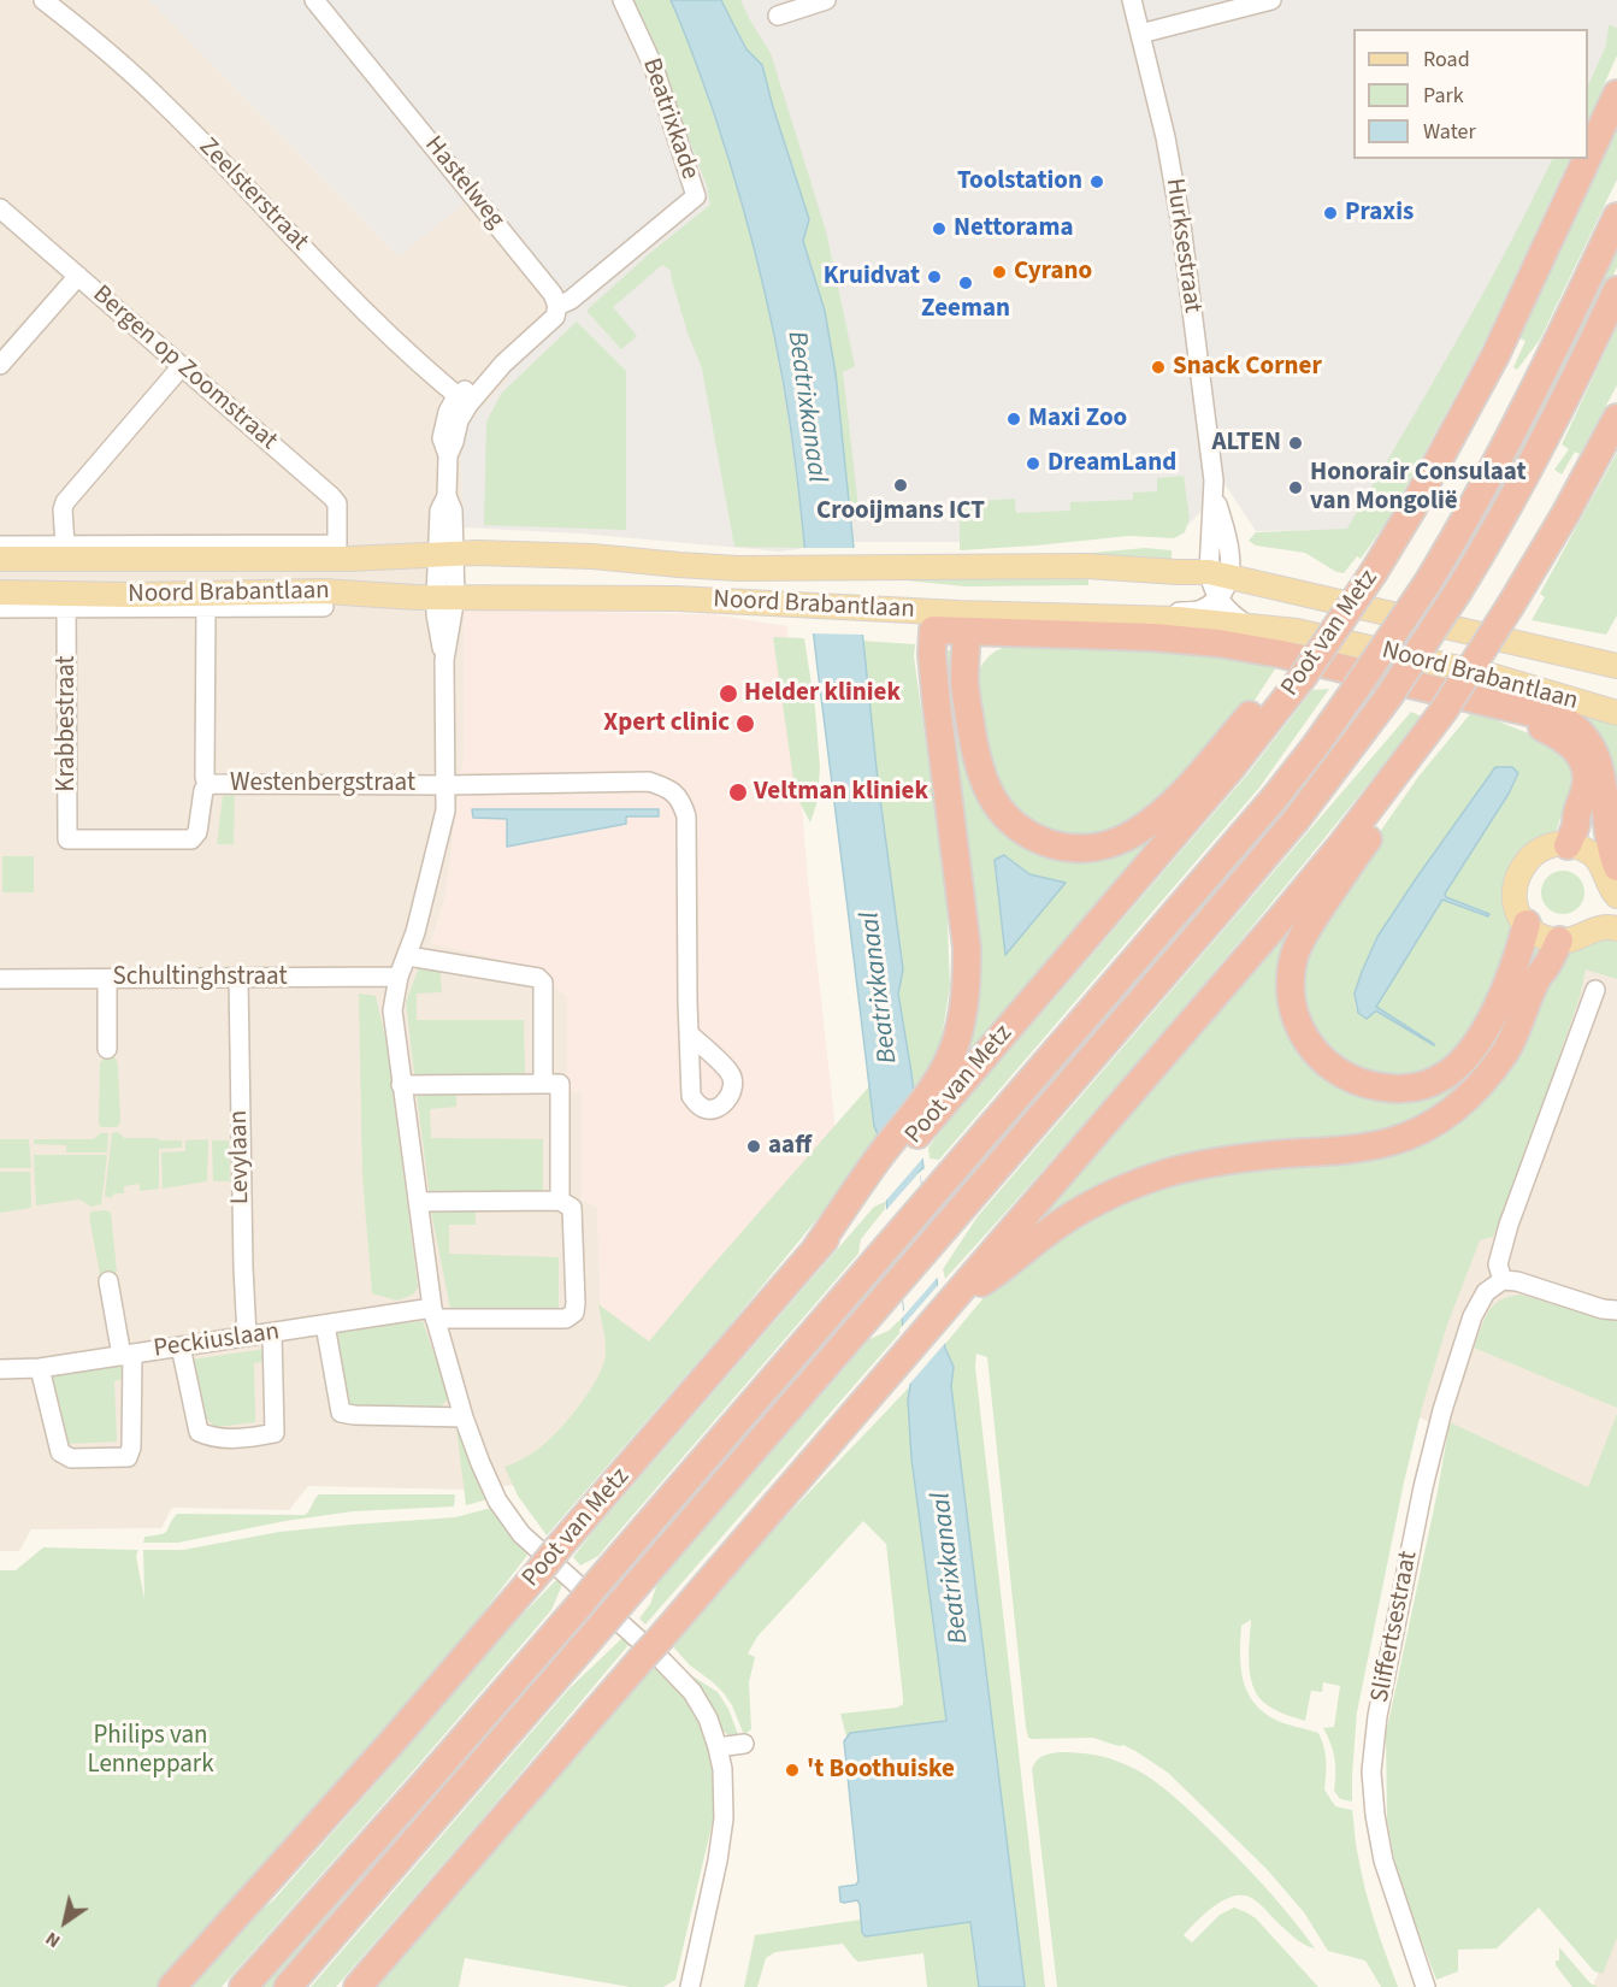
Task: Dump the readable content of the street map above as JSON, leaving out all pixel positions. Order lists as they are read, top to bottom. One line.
{"streets":{"highway":["Poot van Metz"],"main road":["Noord Brabantlaan"],"street":["Beatrixkade","Hastelweg","Zeelsterstraat","Hurksestraat","Bergen op Zoomstraat","Krabbestraat","Westenbergstraat","Schultinghstraat","Levylaan","Peckiuslaan","Sliffertsestraat"]},"crossings":[["Beatrixkade","Hastelweg"],["Hurksestraat","Noord Brabantlaan"],["Bergen op Zoomstraat","Noord Brabantlaan"],["Noord Brabantlaan","Krabbestraat"],["Krabbestraat","Westenbergstraat"],["Schultinghstraat","Levylaan"],["Levylaan","Peckiuslaan"]],"water":["Beatrixkanaal"],"parks":["Philips van Lenneppark"],"places":["Toolstation","Praxis","Nettorama","Cyrano","Kruidvat","Zeeman","Snack Corner","Maxi Zoo","ALTEN","DreamLand","Crooijmans ICT","Honorair Consulaat van Mongolië","Helder kliniek","Xpert clinic","Veltman kliniek","aaff","'t Boothuiske"],"legend":["Road","Park","Water"],"north":"bottom left"}
